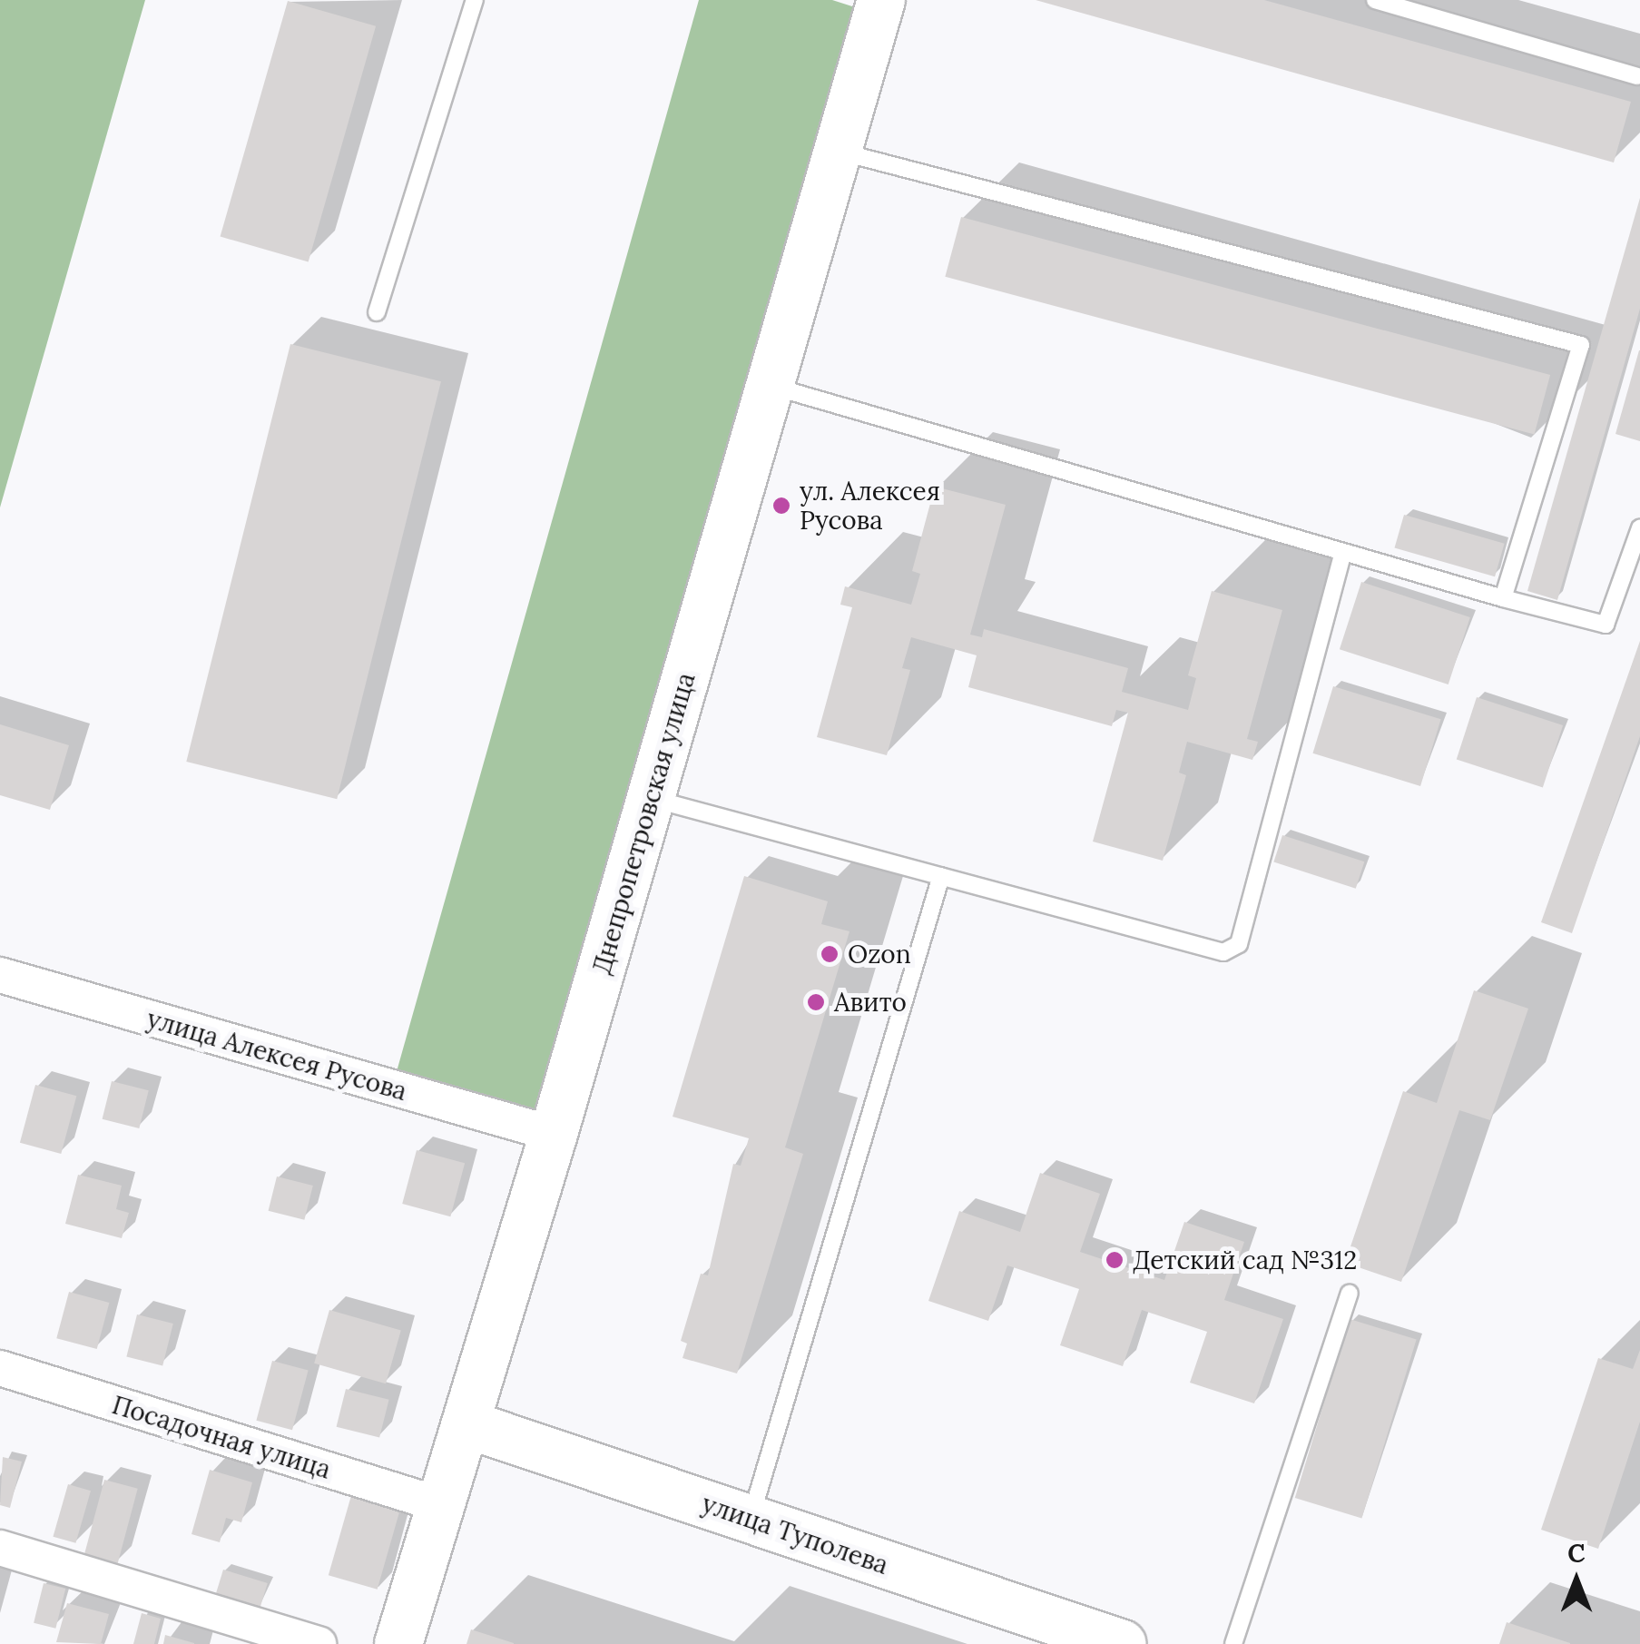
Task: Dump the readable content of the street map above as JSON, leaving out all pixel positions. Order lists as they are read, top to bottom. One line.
{"streets":{"street":["Днепропетровская улица","улица Алексея Русова","Посадочная улица","улица Туполева"]},"crossings":[["Днепропетровская улица","улица Алексея Русова"],["Днепропетровская улица","Посадочная улица"],["Днепропетровская улица","улица Туполева"]],"places":["ул. Алексея Русова","Ozon","Авито","Детский сад №312"],"north":"top"}
